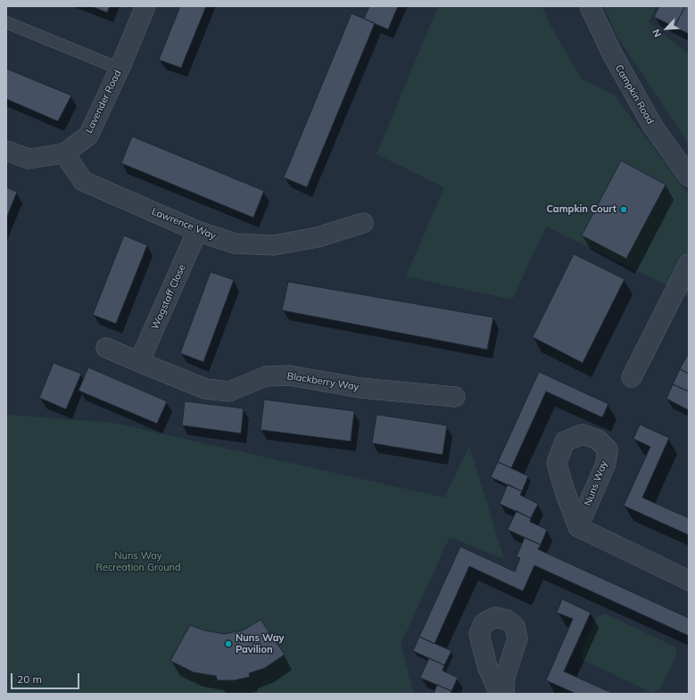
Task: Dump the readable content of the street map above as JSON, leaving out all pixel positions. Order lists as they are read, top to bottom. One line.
{"streets":{"street":["Campkin Road","Lavender Road","Lawrence Way","Wagstaff Close","Blackberry Way"]},"crossings":[["Lavender Road","Lawrence Way"],["Lawrence Way","Wagstaff Close"],["Wagstaff Close","Blackberry Way"]],"parks":["Nuns Way Recreation Ground"],"places":["Campkin Court","Nuns Way Pavilion"],"scale_bar":"20 m","north":"bottom left"}
